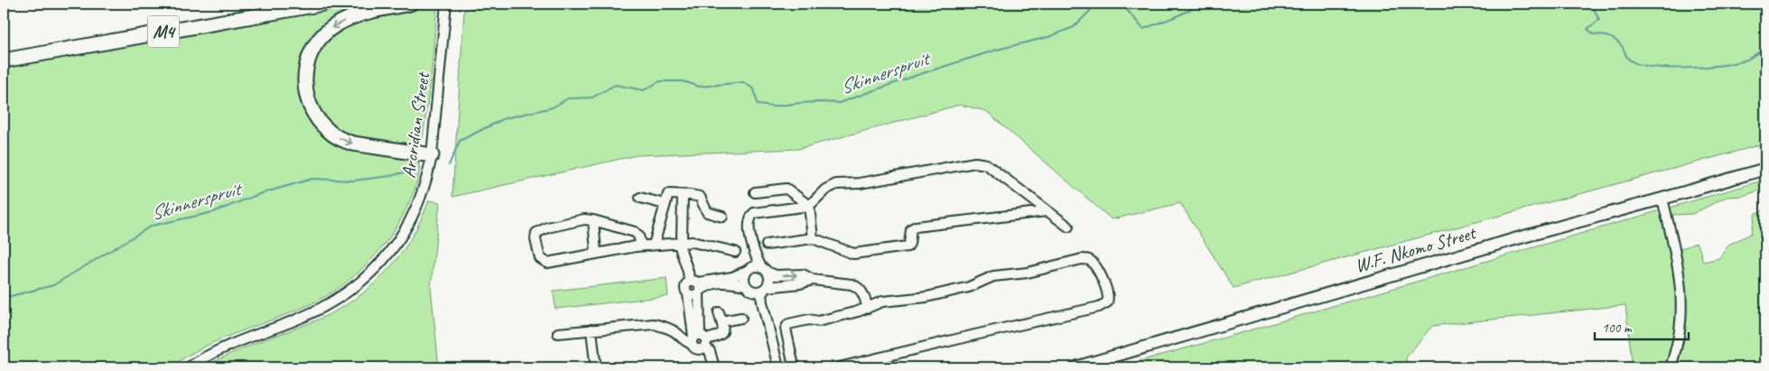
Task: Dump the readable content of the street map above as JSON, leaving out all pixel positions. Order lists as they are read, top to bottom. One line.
{"streets":{"highway":["M4"],"main road":["W.F. Nkomo Street"],"street":["Arcridian Street"]},"water":["Skinnerspruit"],"scale_bar":"100 m"}
